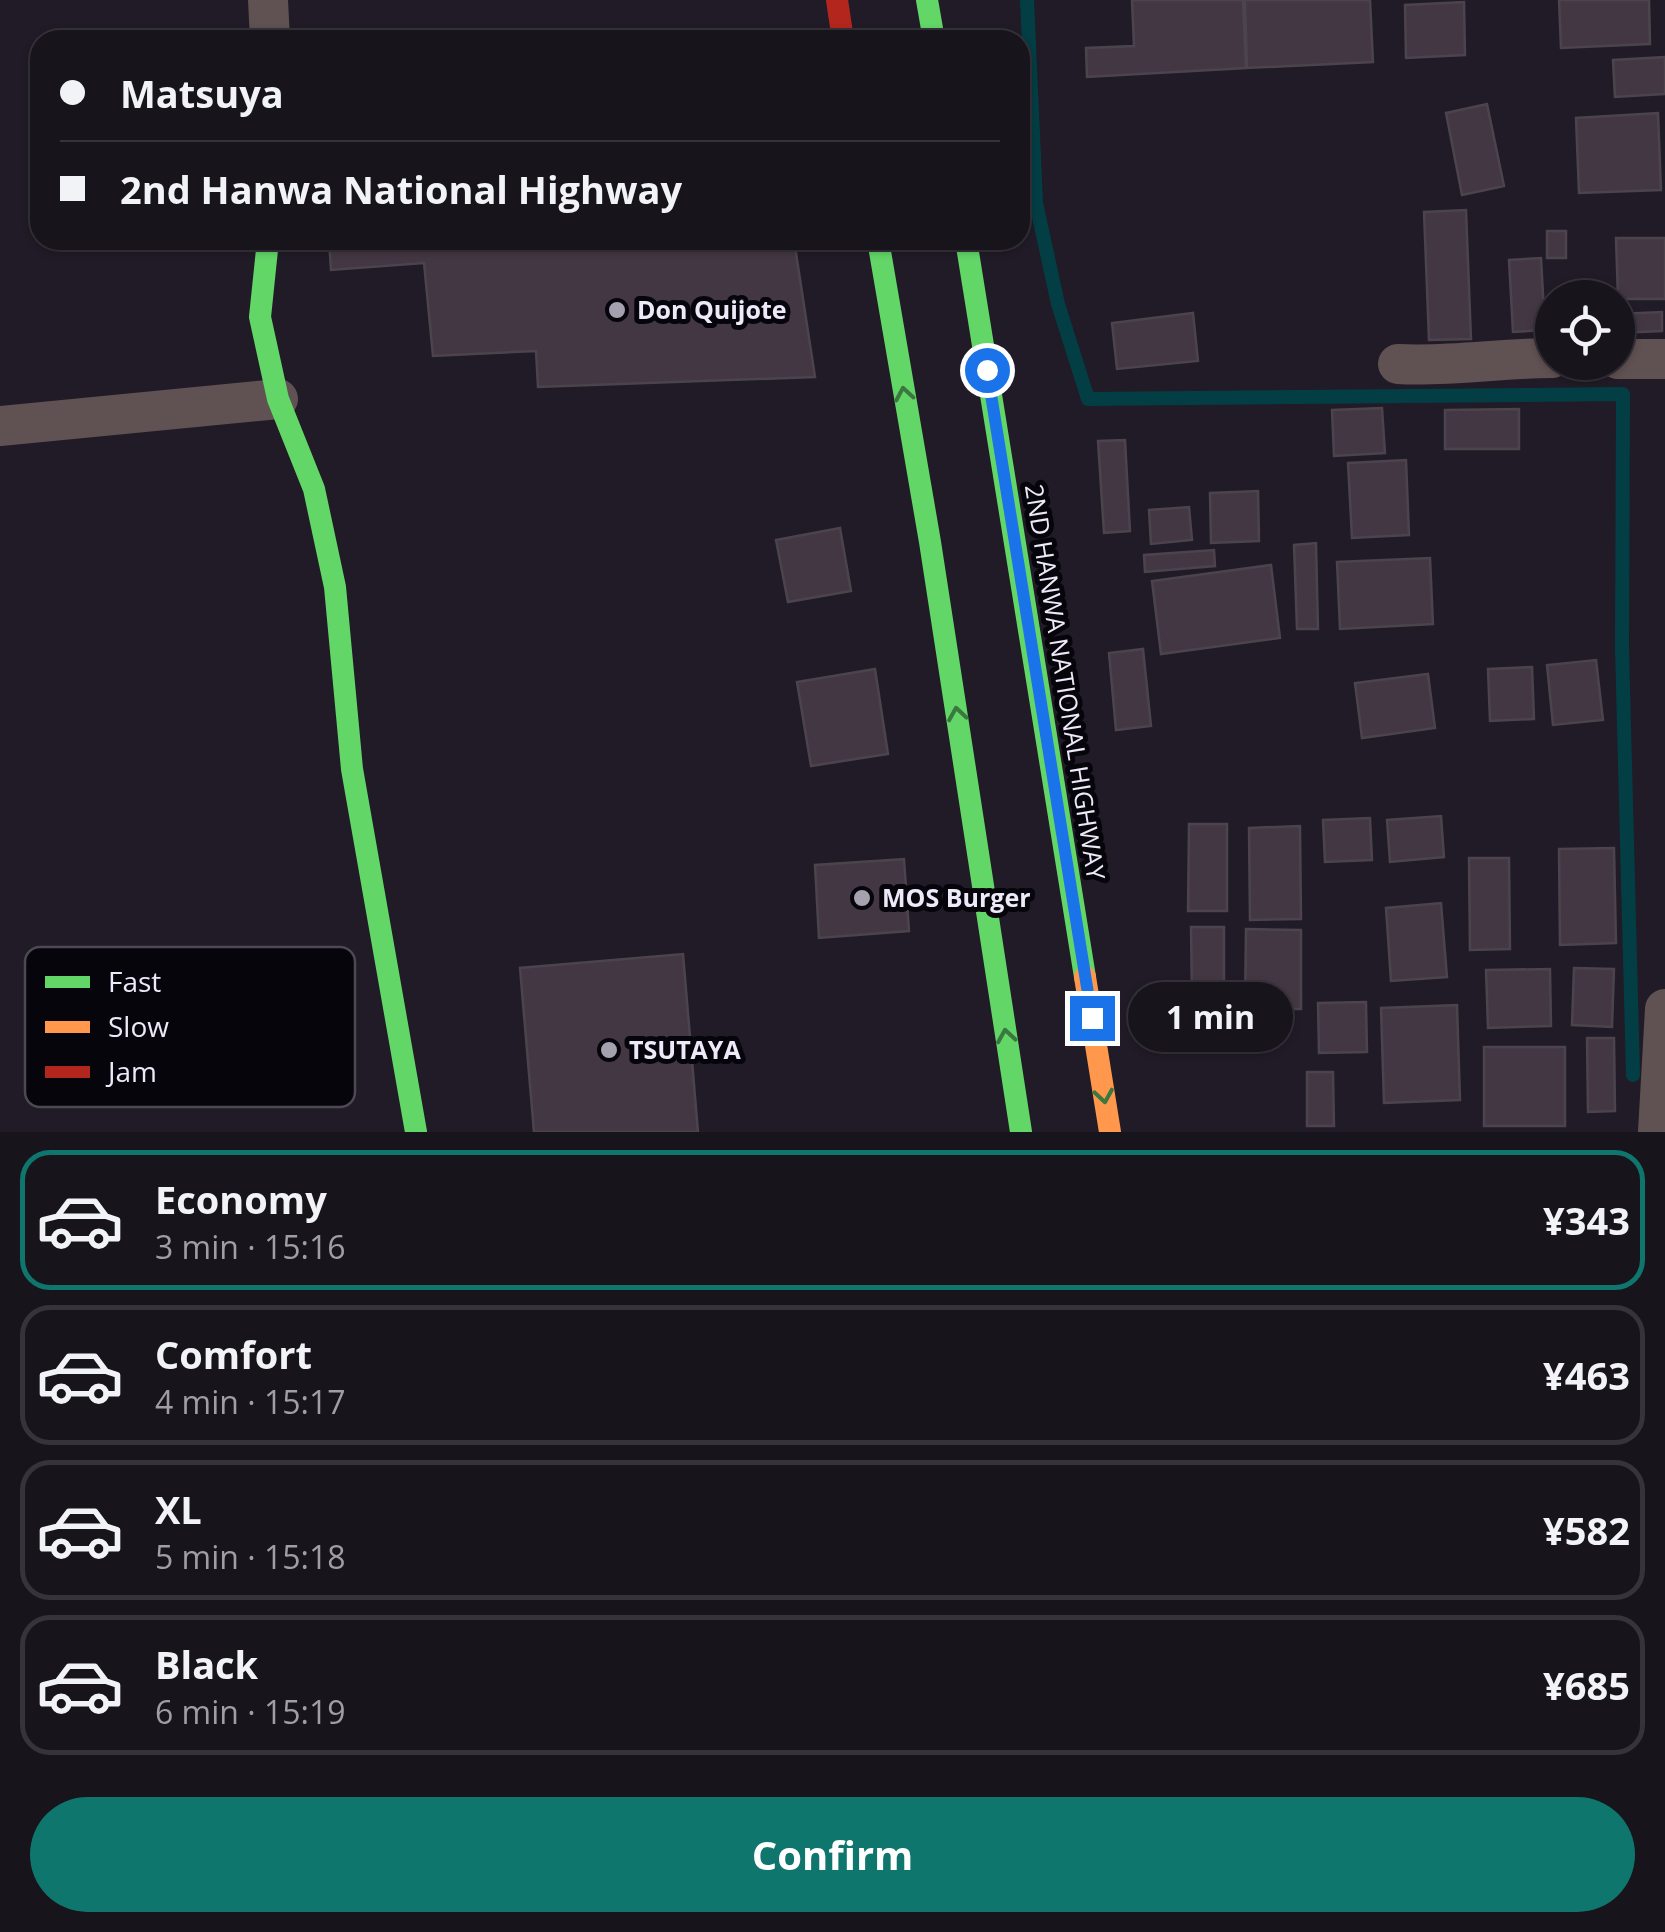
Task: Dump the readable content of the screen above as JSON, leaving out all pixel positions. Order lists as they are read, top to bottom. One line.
{"streets":{"main road":["2ND HANWA NATIONAL HIGHWAY"]},"places":["Don Quijote","MOS Burger","TSUTAYA"],"legend":["Fast","Slow","Jam"],"page":{"banner":["Matsuya","2nd Hanwa National Highway"],"bubble":"1 min","list":[{"name":"Economy","note":"3 min · 15:16","value":"¥343"},{"name":"Comfort","note":"4 min · 15:17","value":"¥463"},{"name":"XL","note":"5 min · 15:18","value":"¥582"},{"name":"Black","note":"6 min · 15:19","value":"¥685"}],"buttons":"Confirm"}}
